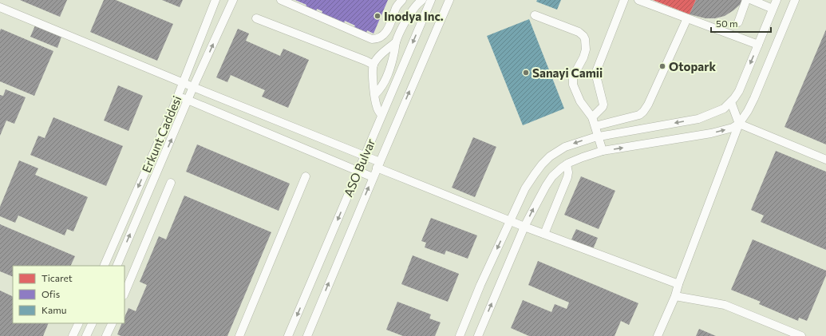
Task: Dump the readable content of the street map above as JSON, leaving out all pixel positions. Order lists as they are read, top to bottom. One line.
{"streets":{"street":["Erkunt Caddesi","ASO Bulvar"]},"places":["Inodya Inc.","Otopark","Sanayi Camii"],"legend":["Ticaret","Ofis","Kamu"],"scale_bar":"50 m"}
